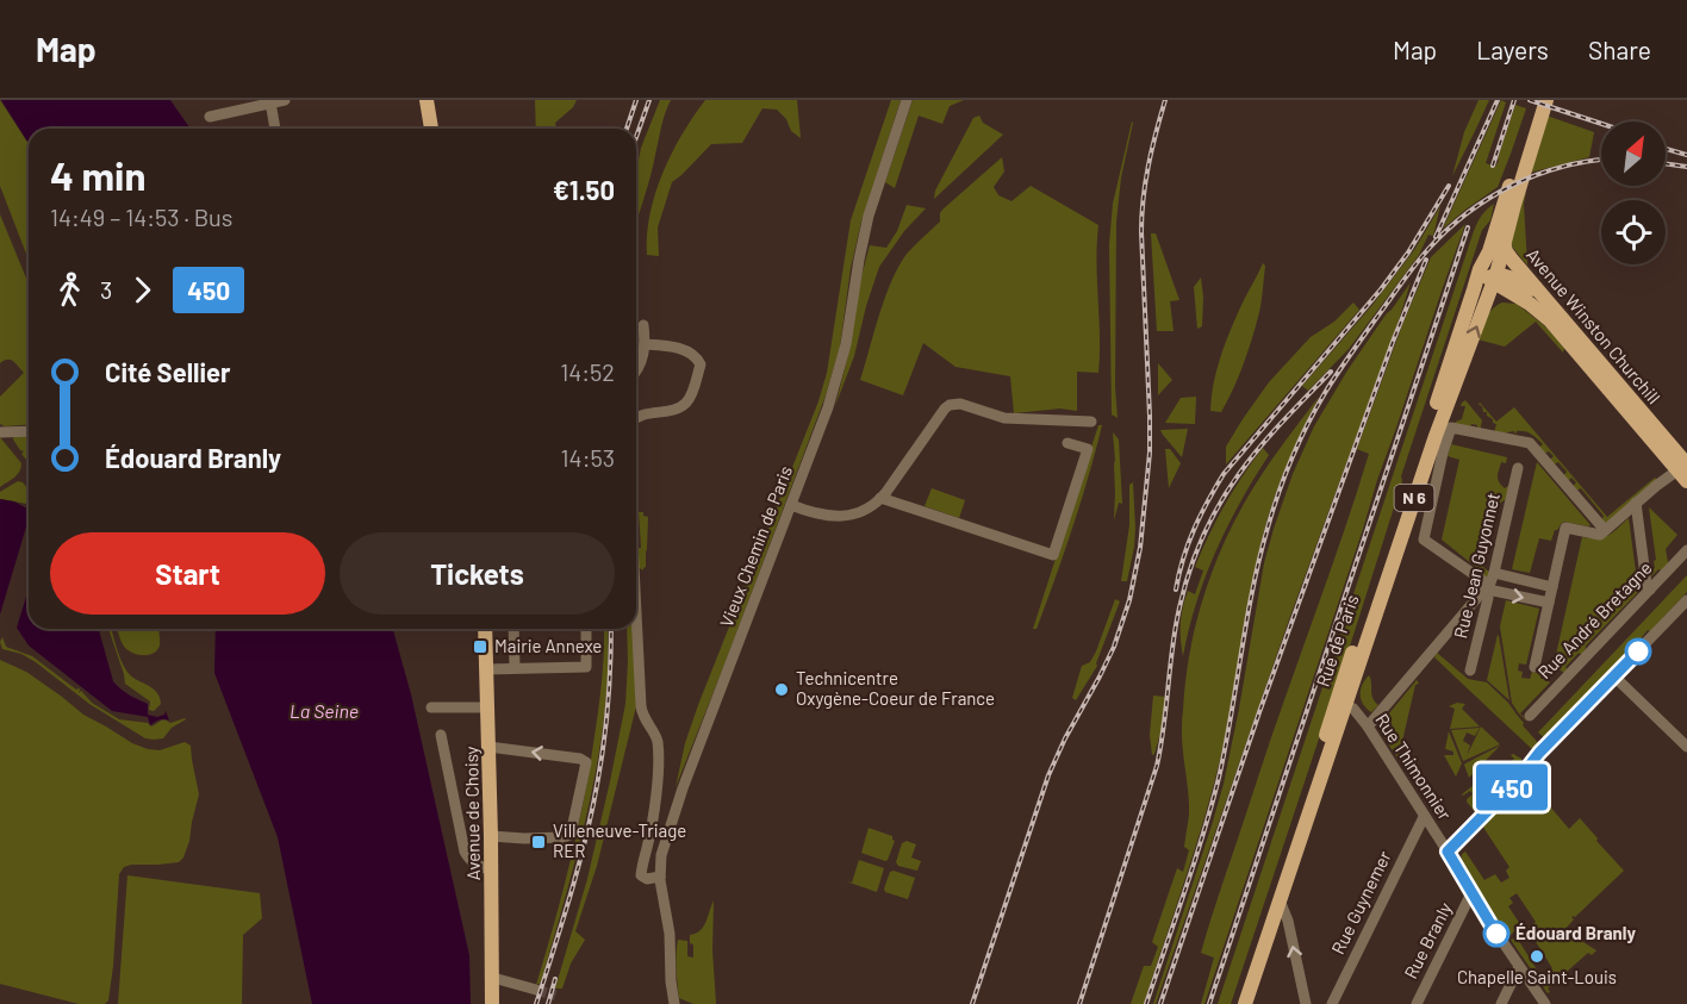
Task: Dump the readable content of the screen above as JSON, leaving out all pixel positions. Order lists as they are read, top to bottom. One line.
{"streets":{"main road":["Avenue Winston Churchill","N 6","Rue de Paris","Avenue de Choisy"],"street":["Vieux Chemin de Paris","Rue Jean Guyonnet","Rue André Bretagne","Rue Thimonnier","Rue Guynemer","Rue Branly"]},"crossings":[["Avenue Winston Churchill","N 6"],["Avenue Winston Churchill","Rue de Paris"],["N 6","Rue de Paris"],["Rue de Paris","Rue Thimonnier"],["Rue Thimonnier","Rue Guynemer"],["Rue Thimonnier","Rue Branly"]],"water":["La Seine"],"places":{"transit":["Mairie Annexe","Villeneuve-Triage RER"],"other":["Technicentre Oxygène-Coeur de France","Édouard Branly","Chapelle Saint-Louis"]},"lines":["bus line 450"],"north":"top right","page":{"header":"Map","nav":["Map","Layers","Share"],"on_map":"450","heading":["4 min","14:49 – 14:53 · Bus","€1.50"],"legs":["3","450"],"list":[{"name":"Cité Sellier","value":"14:52"},{"name":"Édouard Branly","value":"14:53"}],"buttons":["Start","Tickets"]}}
